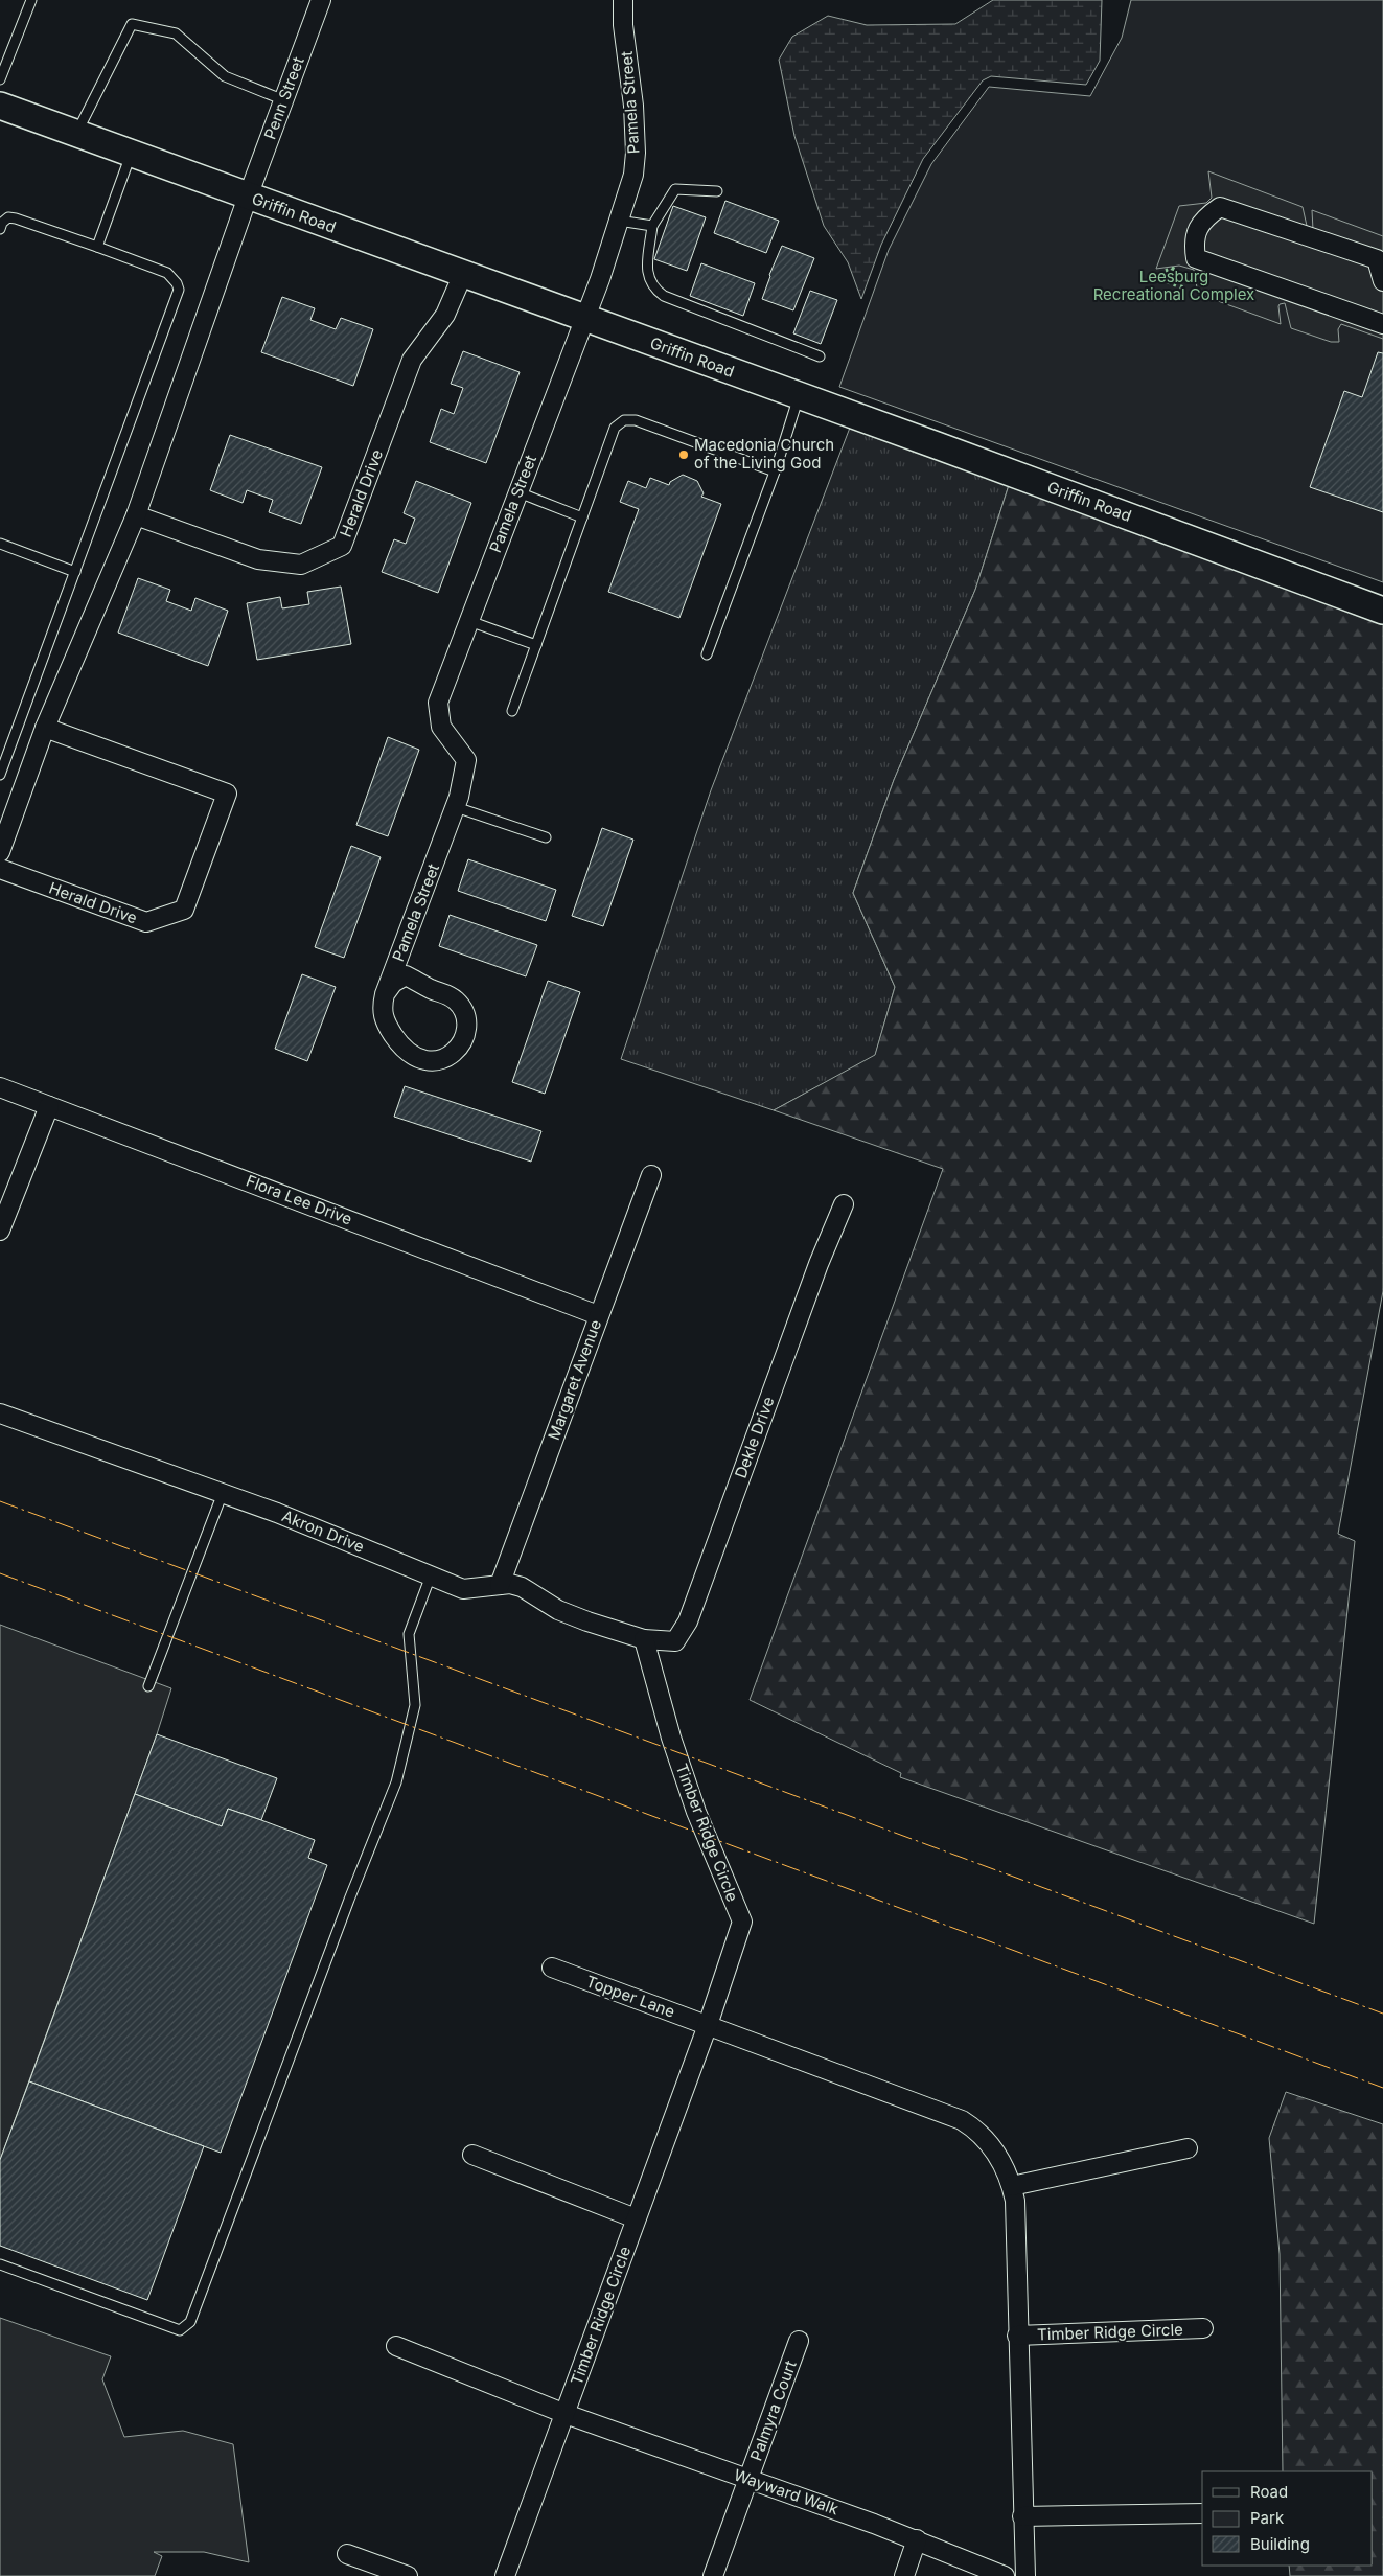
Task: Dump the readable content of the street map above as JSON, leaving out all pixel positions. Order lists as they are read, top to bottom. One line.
{"streets":{"street":["Penn Street","Pamela Street","Griffin Road","Herald Drive","Flora Lee Drive","Margaret Avenue","Dekle Drive","Akron Drive","Timber Ridge Circle","Topper Lane","Palmyra Court","Wayward Walk"]},"crossings":[["Penn Street","Griffin Road"],["Pamela Street","Griffin Road"],["Griffin Road","Herald Drive"],["Flora Lee Drive","Margaret Avenue"],["Margaret Avenue","Akron Drive"],["Dekle Drive","Akron Drive"],["Dekle Drive","Timber Ridge Circle"],["Akron Drive","Timber Ridge Circle"],["Timber Ridge Circle","Topper Lane"],["Timber Ridge Circle","Wayward Walk"],["Palmyra Court","Wayward Walk"]],"parks":["Leesburg Recreational Complex"],"places":["Macedonia Church of the Living God"],"legend":["Road","Park","Building"]}
